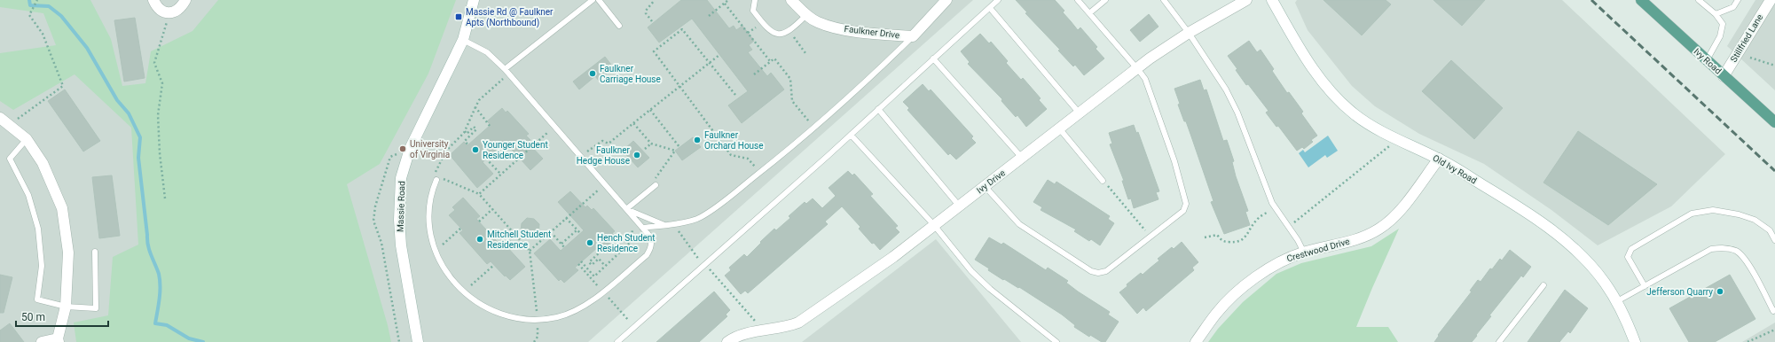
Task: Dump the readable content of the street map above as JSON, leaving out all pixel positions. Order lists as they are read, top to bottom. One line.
{"streets":{"main road":["Ivy Road"],"street":["Faulkner Drive","Stillfried Lane","Old Ivy Road","Ivy Drive","Massie Road","Crestwood Drive"]},"crossings":[["Stillfried Lane","Ivy Road"],["Old Ivy Road","Crestwood Drive"]],"places":{"transit":["Massie Rd @ Faulkner Apts (Northbound)"],"other":["Faulkner Carriage House","Faulkner Orchard House","University of Virginia","Younger Student Residence","Faulkner Hedge House","Mitchell Student Residence","Hench Student Residence","Jefferson Quarry"]},"scale_bar":"50 m"}
